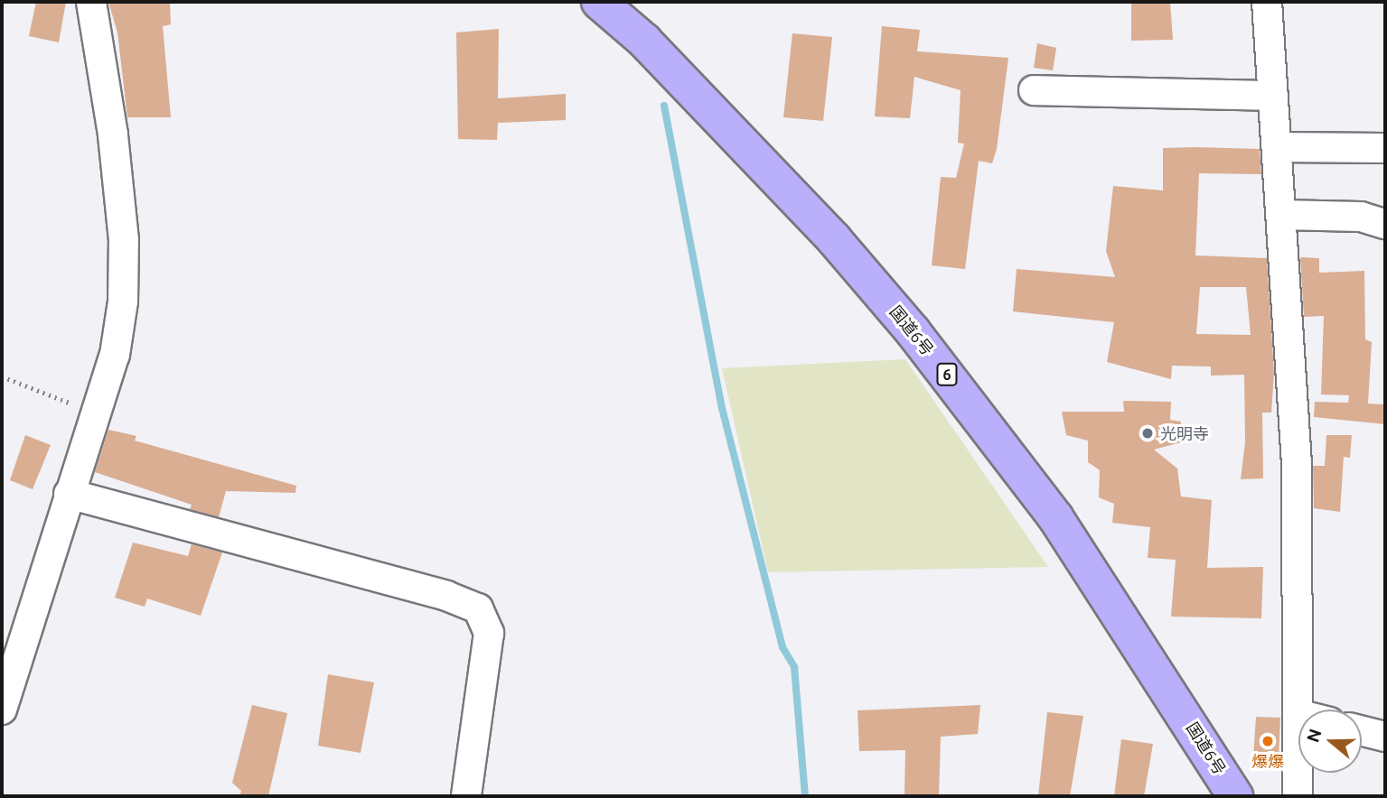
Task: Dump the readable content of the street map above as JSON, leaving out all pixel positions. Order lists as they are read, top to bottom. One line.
{"streets":{"highway":["国道6号","6"]},"places":["光明寺","爆爆"],"north":"left"}
